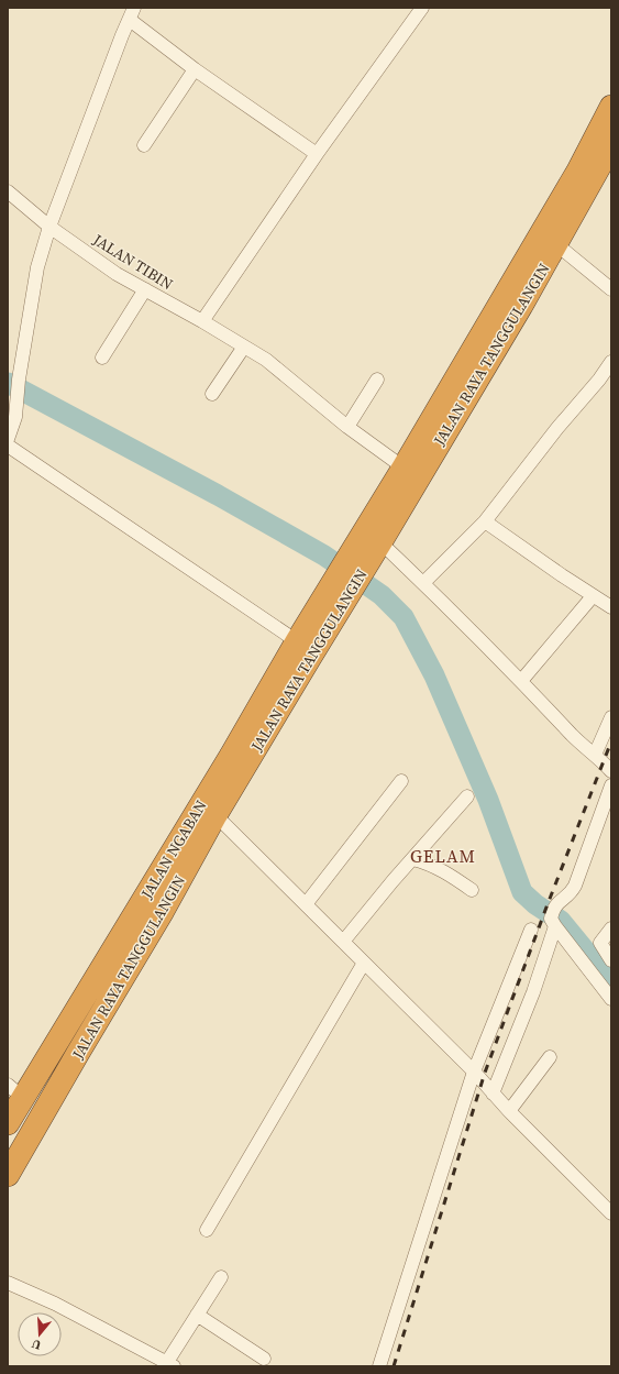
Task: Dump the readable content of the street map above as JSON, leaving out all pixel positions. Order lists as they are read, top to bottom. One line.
{"streets":{"highway":["JALAN RAYA TANGGULANGIN","JALAN NGABAN"],"street":["JALAN TIBIN"]},"crossings":[["JALAN TIBIN","JALAN RAYA TANGGULANGIN"],["JALAN RAYA TANGGULANGIN","JALAN NGABAN"]],"districts":["GELAM"],"north":"bottom"}
